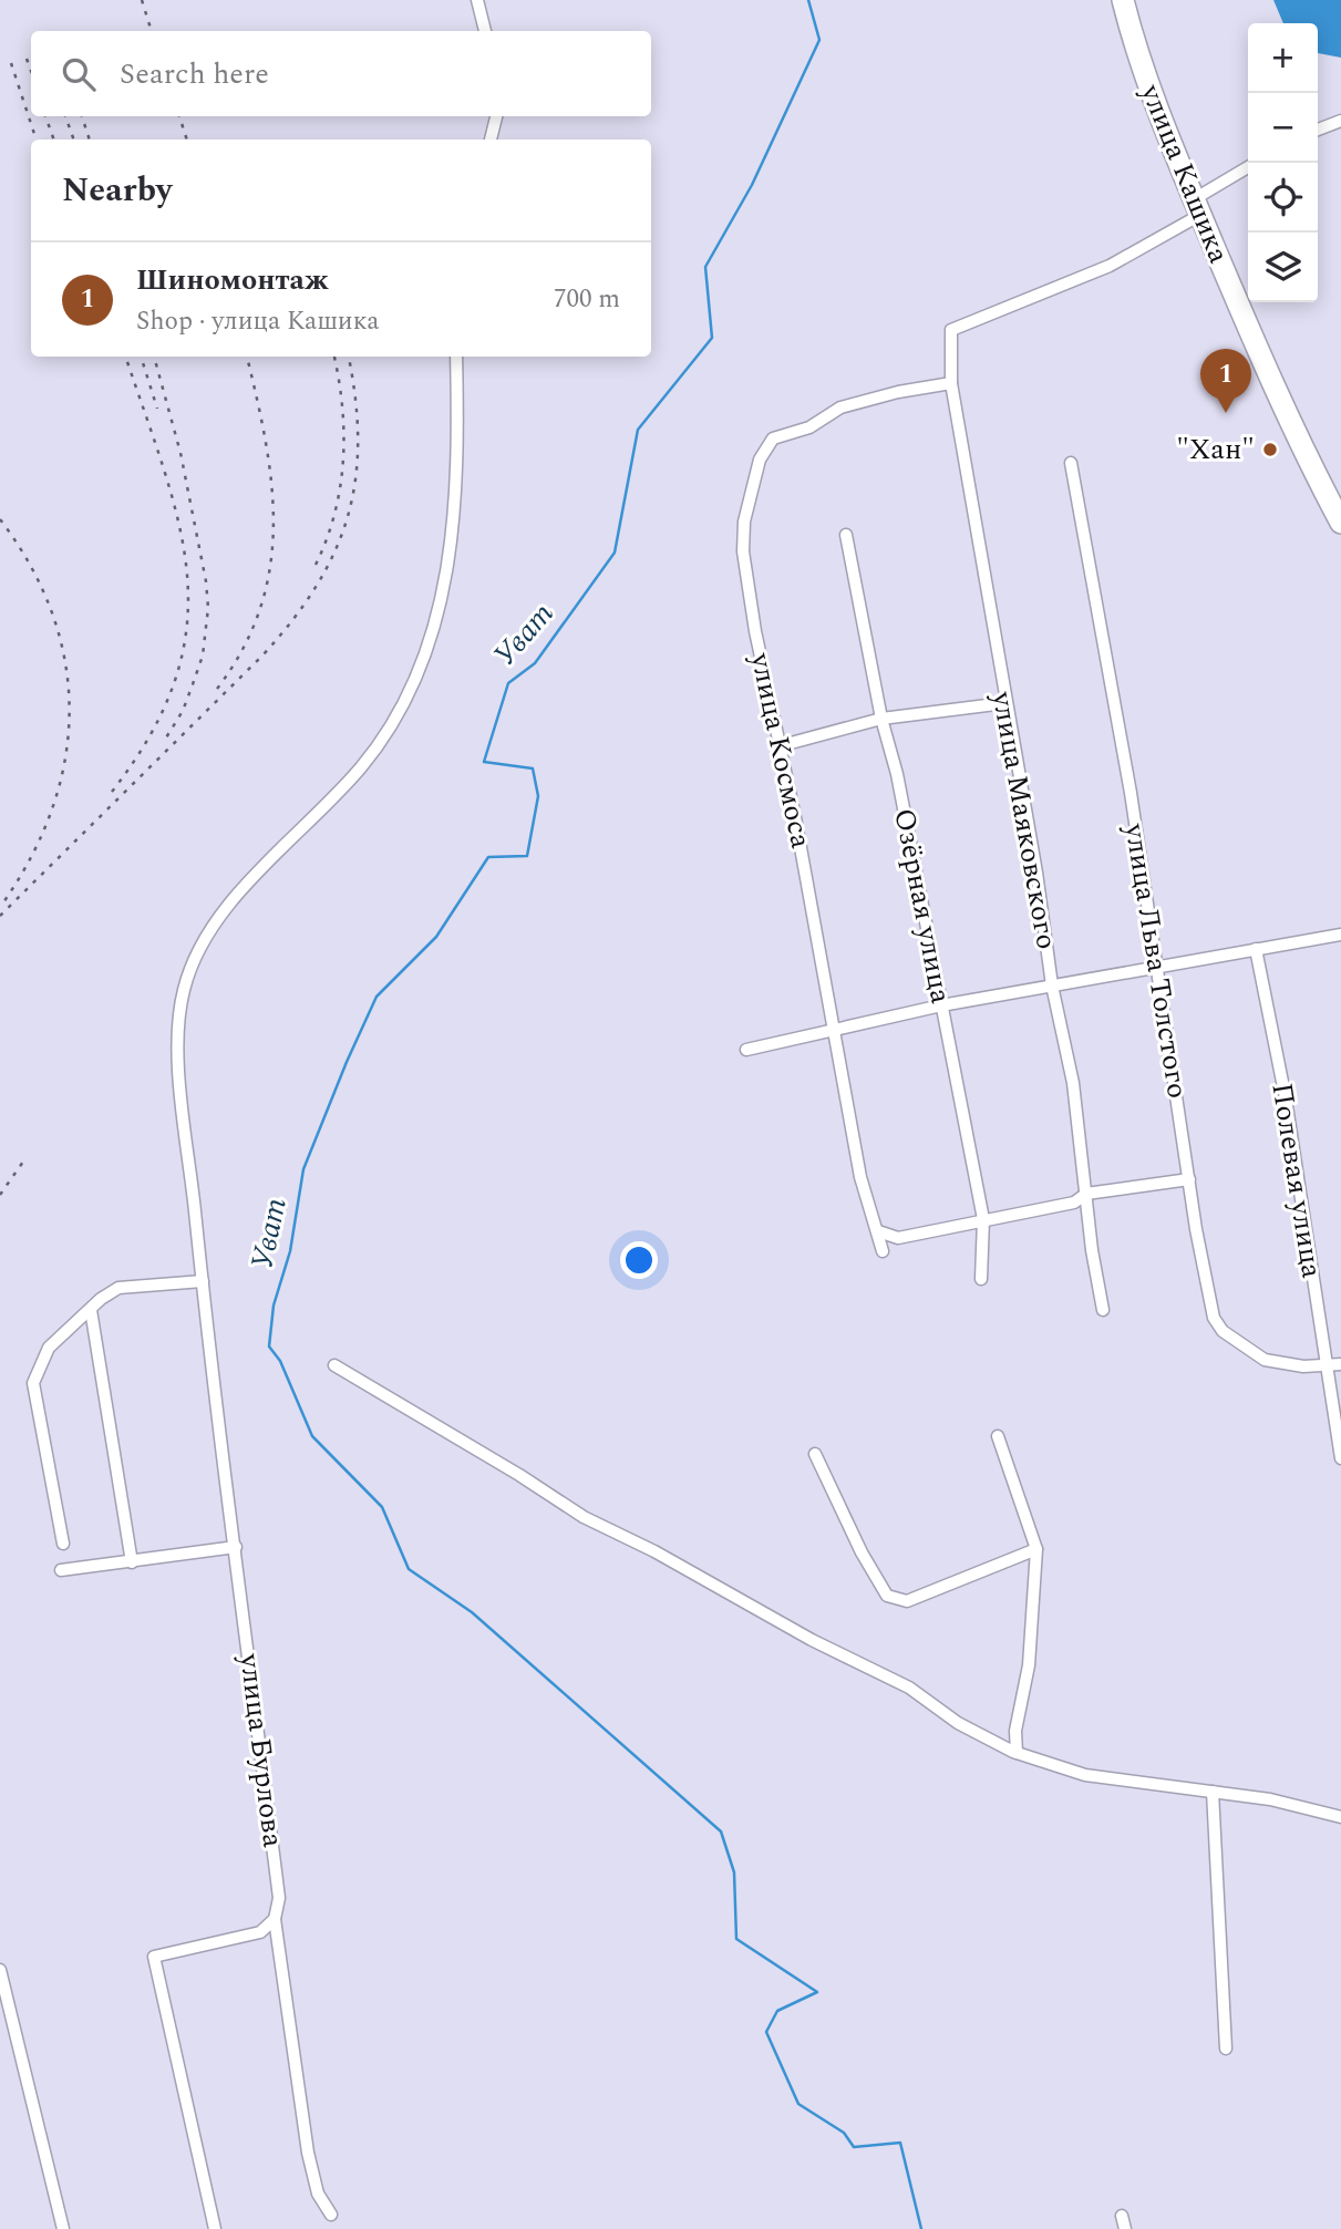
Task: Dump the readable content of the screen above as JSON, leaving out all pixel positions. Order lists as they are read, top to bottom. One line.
{"streets":{"highway":["улица Кашика"],"street":["улица Космоса","улица Маяковского","Озёрная улица","улица Льва Толстого","Полевая улица","улица Бурлова"]},"crossings":[["улица Кашика","улица Маяковского"],["улица Космоса","улица Маяковского"],["улица Льва Толстого","Полевая улица"]],"water":["Уват"],"places":["\"Хан\""],"page":{"map_buttons":["+","−"],"search":"Search here","heading":"Nearby","list":[{"mark":"1","name":"Шиномонтаж","note":"Shop · улица Кашика","value":"700 m"}],"pins":"1"}}
